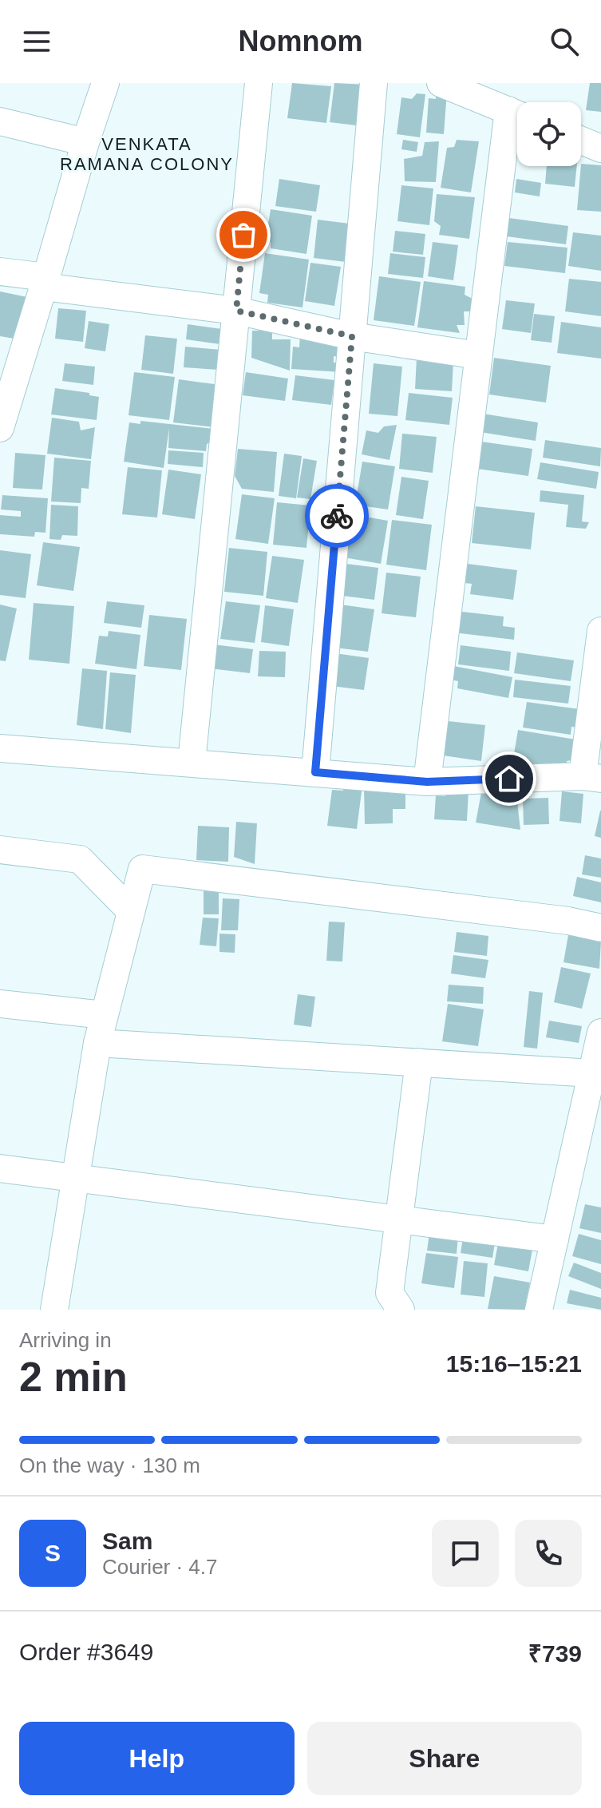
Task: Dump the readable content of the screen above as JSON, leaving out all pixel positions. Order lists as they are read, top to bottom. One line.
{"districts":["VENKATA RAMANA COLONY"],"page":{"header":"Nomnom","heading":["2 min","Arriving in","15:16–15:21"],"panel":["Sam","Courier · 4.7","Order #3649","₹739"],"bar":"On the way · 130 m","round":"S","buttons":["Help","Share"]}}
